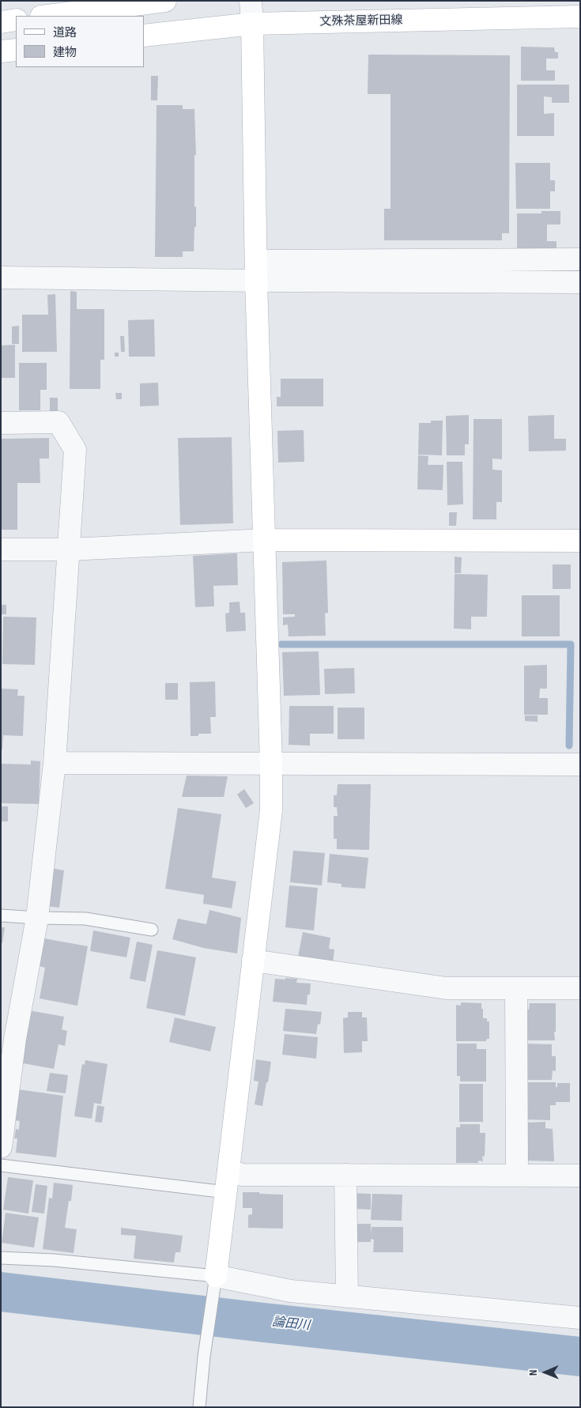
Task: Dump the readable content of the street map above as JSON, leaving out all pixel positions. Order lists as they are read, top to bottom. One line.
{"streets":{"street":["文殊茶屋新田線"]},"water":["論田川"],"legend":["道路","建物"],"north":"left"}
